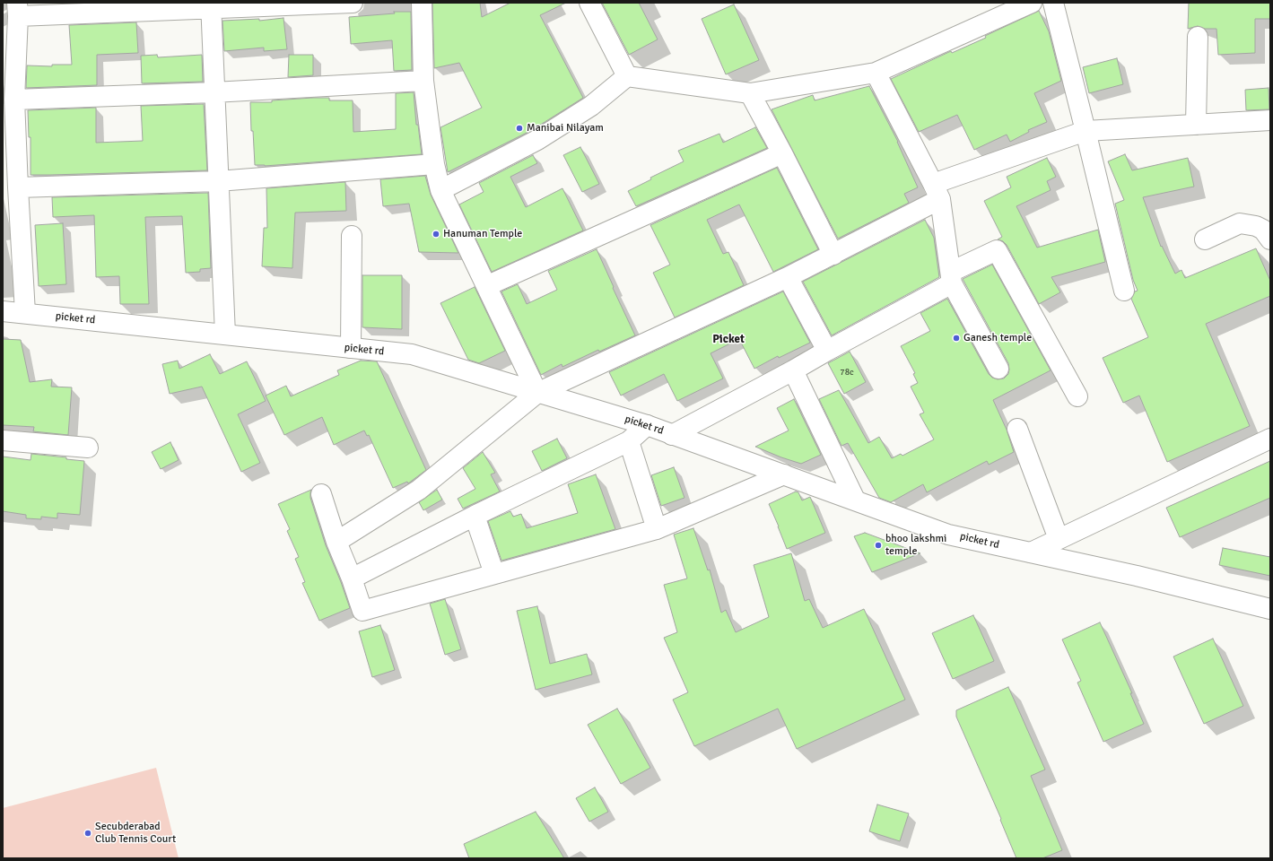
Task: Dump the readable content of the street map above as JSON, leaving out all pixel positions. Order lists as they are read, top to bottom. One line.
{"streets":{"street":["picket rd"]},"districts":["Picket"],"places":["Manibai Nilayam","Hanuman Temple","Ganesh temple","bhoo lakshmi temple","Secubderabad Club Tennis Court"],"house_numbers":["78c"]}
